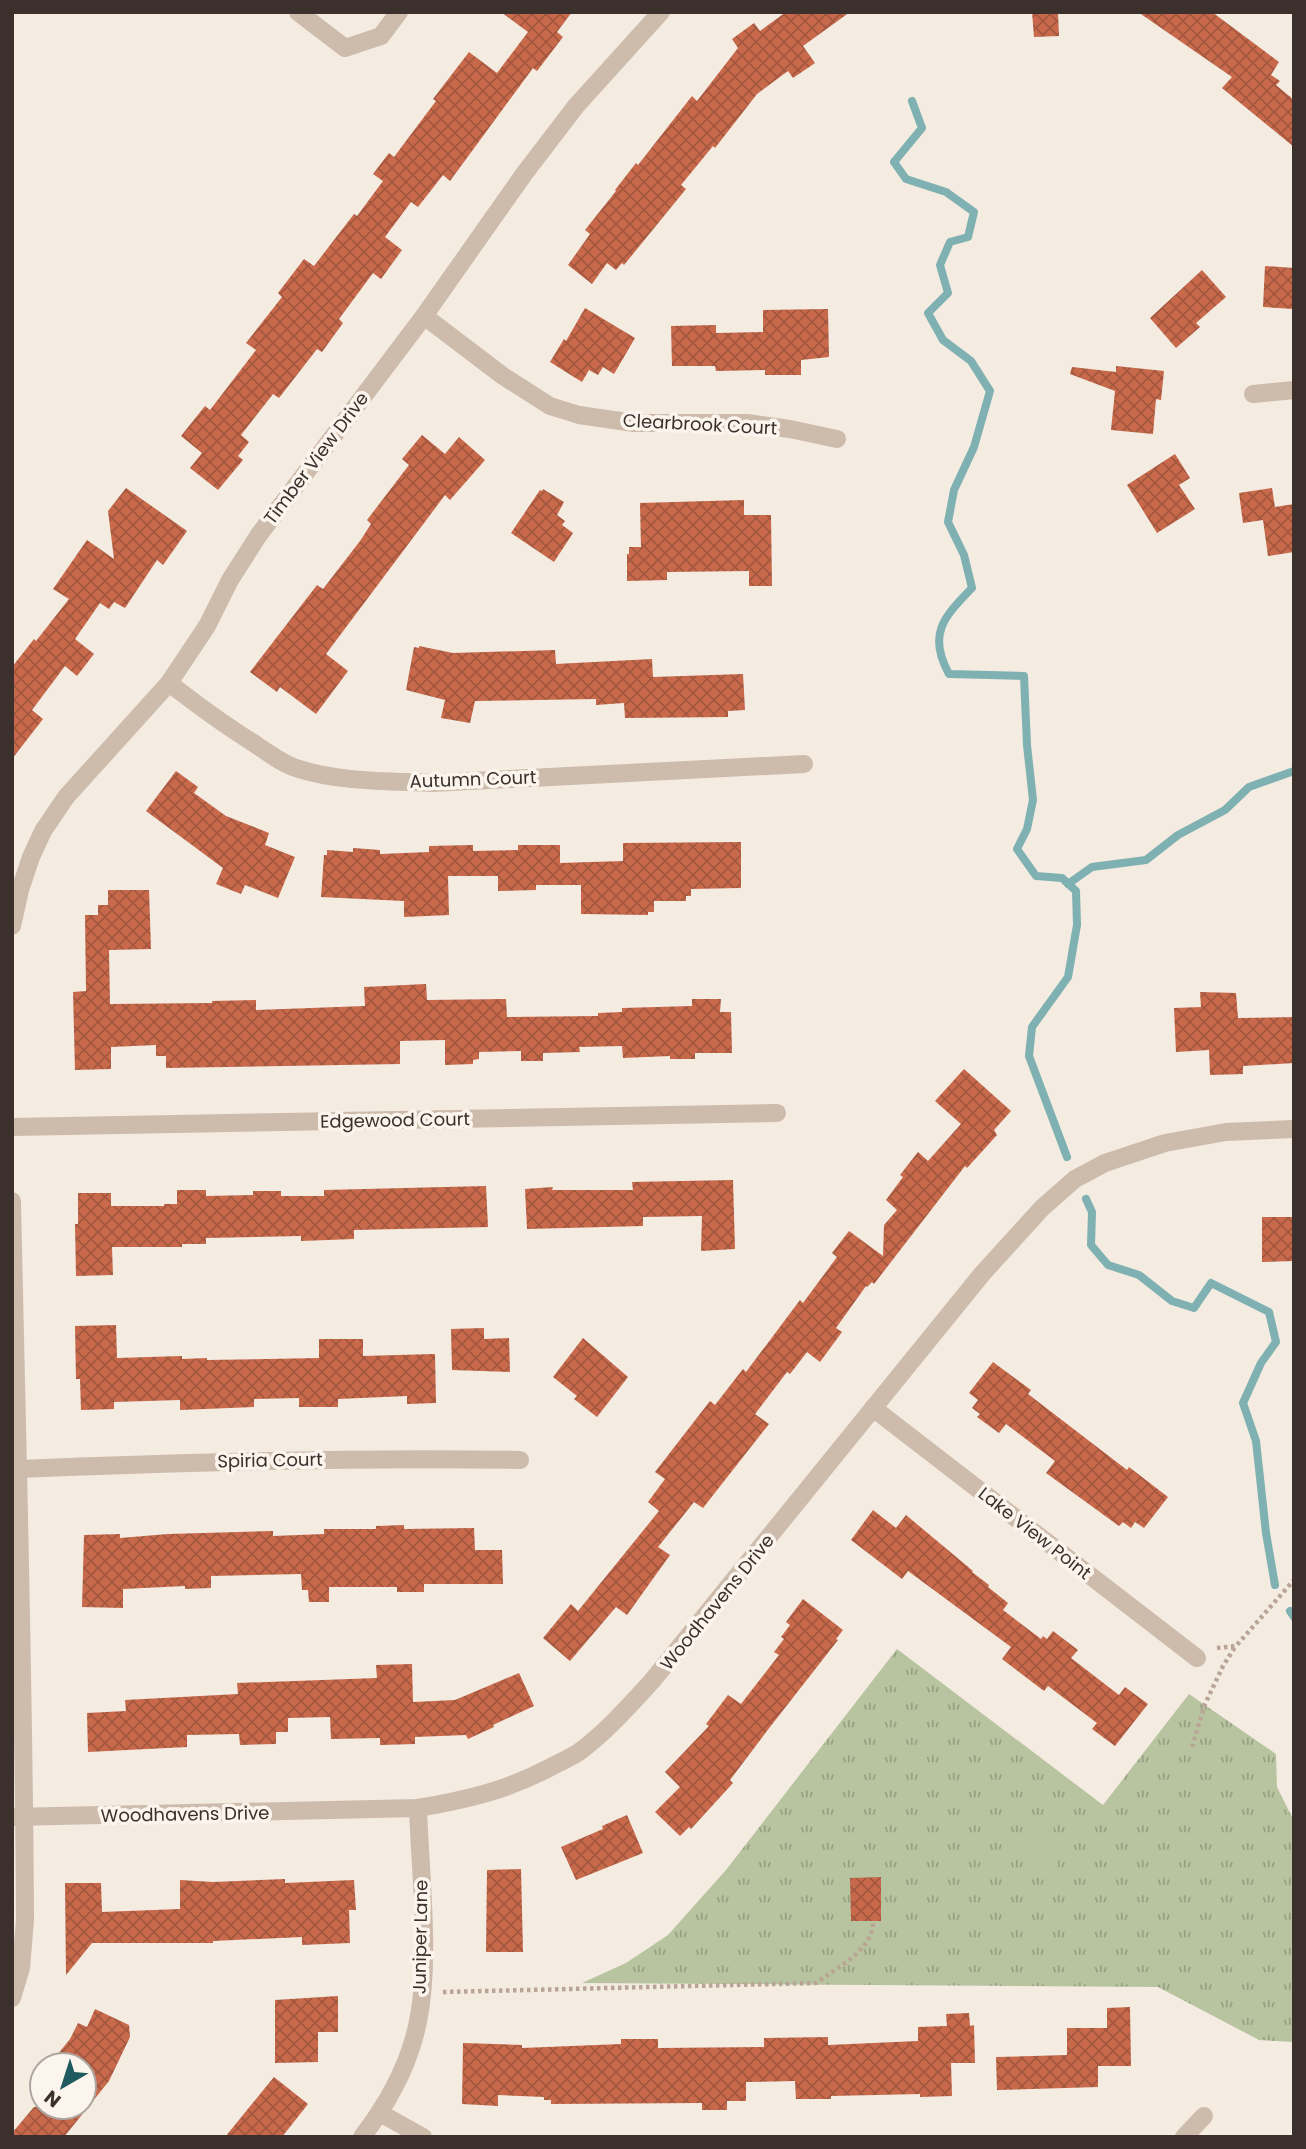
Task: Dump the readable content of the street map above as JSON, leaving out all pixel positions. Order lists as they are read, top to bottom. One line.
{"streets":{"street":["Clearbrook Court","Timber View Drive","Autumn Court","Edgewood Court","Spiria Court","Lake View Point","Woodhavens Drive","Juniper Lane"]},"crossings":[["Clearbrook Court","Timber View Drive"],["Timber View Drive","Autumn Court"],["Lake View Point","Woodhavens Drive"],["Woodhavens Drive","Juniper Lane"]],"north":"bottom left"}
